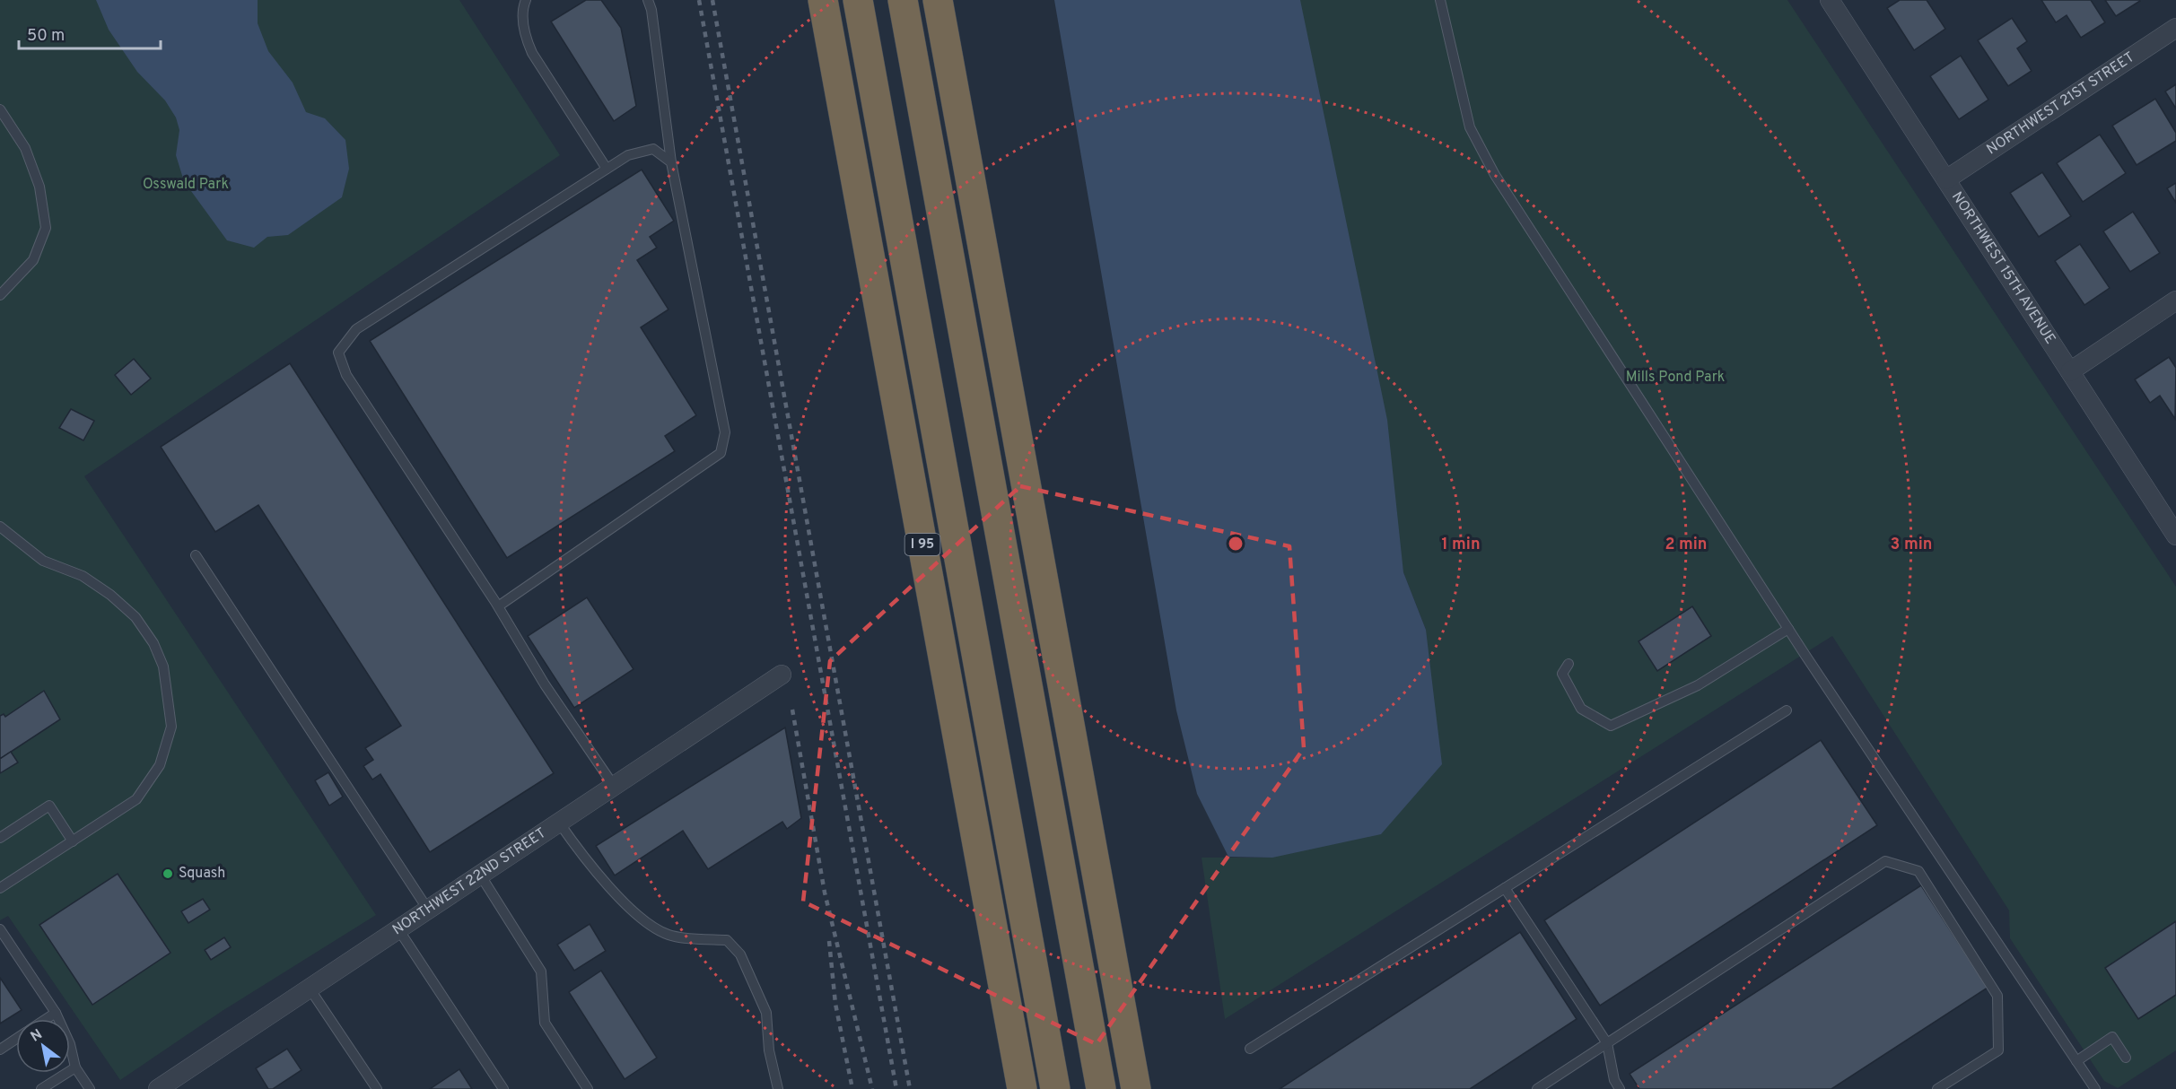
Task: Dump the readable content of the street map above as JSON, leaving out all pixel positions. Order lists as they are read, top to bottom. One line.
{"streets":{"highway":["I 95"],"street":["NORTHWEST 21ST STREET","NORTHWEST 15TH AVENUE","NORTHWEST 22ND STREET"]},"crossings":[["NORTHWEST 21ST STREET","NORTHWEST 15TH AVENUE"]],"parks":["Osswald Park","Mills Pond Park"],"places":["Squash"],"scale_bar":"50 m","north":"top left","rings":["1 min","2 min","3 min"]}
